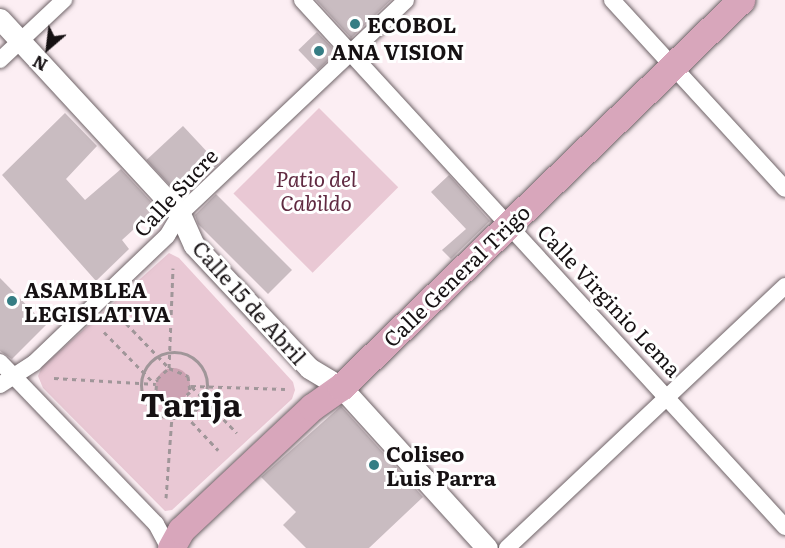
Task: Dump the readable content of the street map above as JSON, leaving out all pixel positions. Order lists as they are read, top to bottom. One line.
{"streets":{"main road":["Calle General Trigo"],"street":["Calle Sucre","Calle Virginio Lema","Calle 15 de Abril"]},"crossings":[["Calle Sucre","Calle Virginio Lema"],["Calle Sucre","Calle 15 de Abril"],["Calle General Trigo","Calle Virginio Lema"],["Calle General Trigo","Calle 15 de Abril"]],"districts":["Tarija"],"parks":["Patio del Cabildo"],"places":["ECOBOL","ANA VISION","ASAMBLEA LEGISLATIVA","Coliseo Luis Parra"],"north":"bottom left"}
